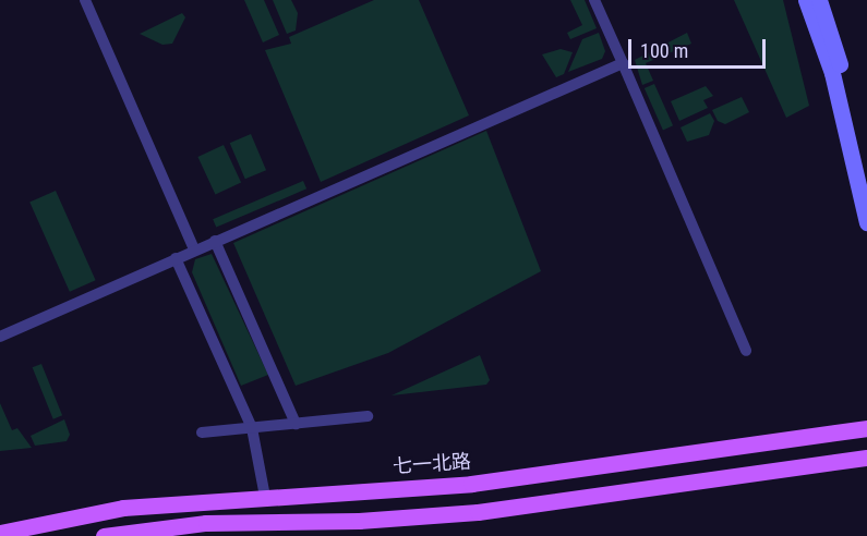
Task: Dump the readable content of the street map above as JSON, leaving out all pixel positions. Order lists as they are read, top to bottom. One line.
{"streets":{"main road":["七一北路"]},"scale_bar":"100 m"}
